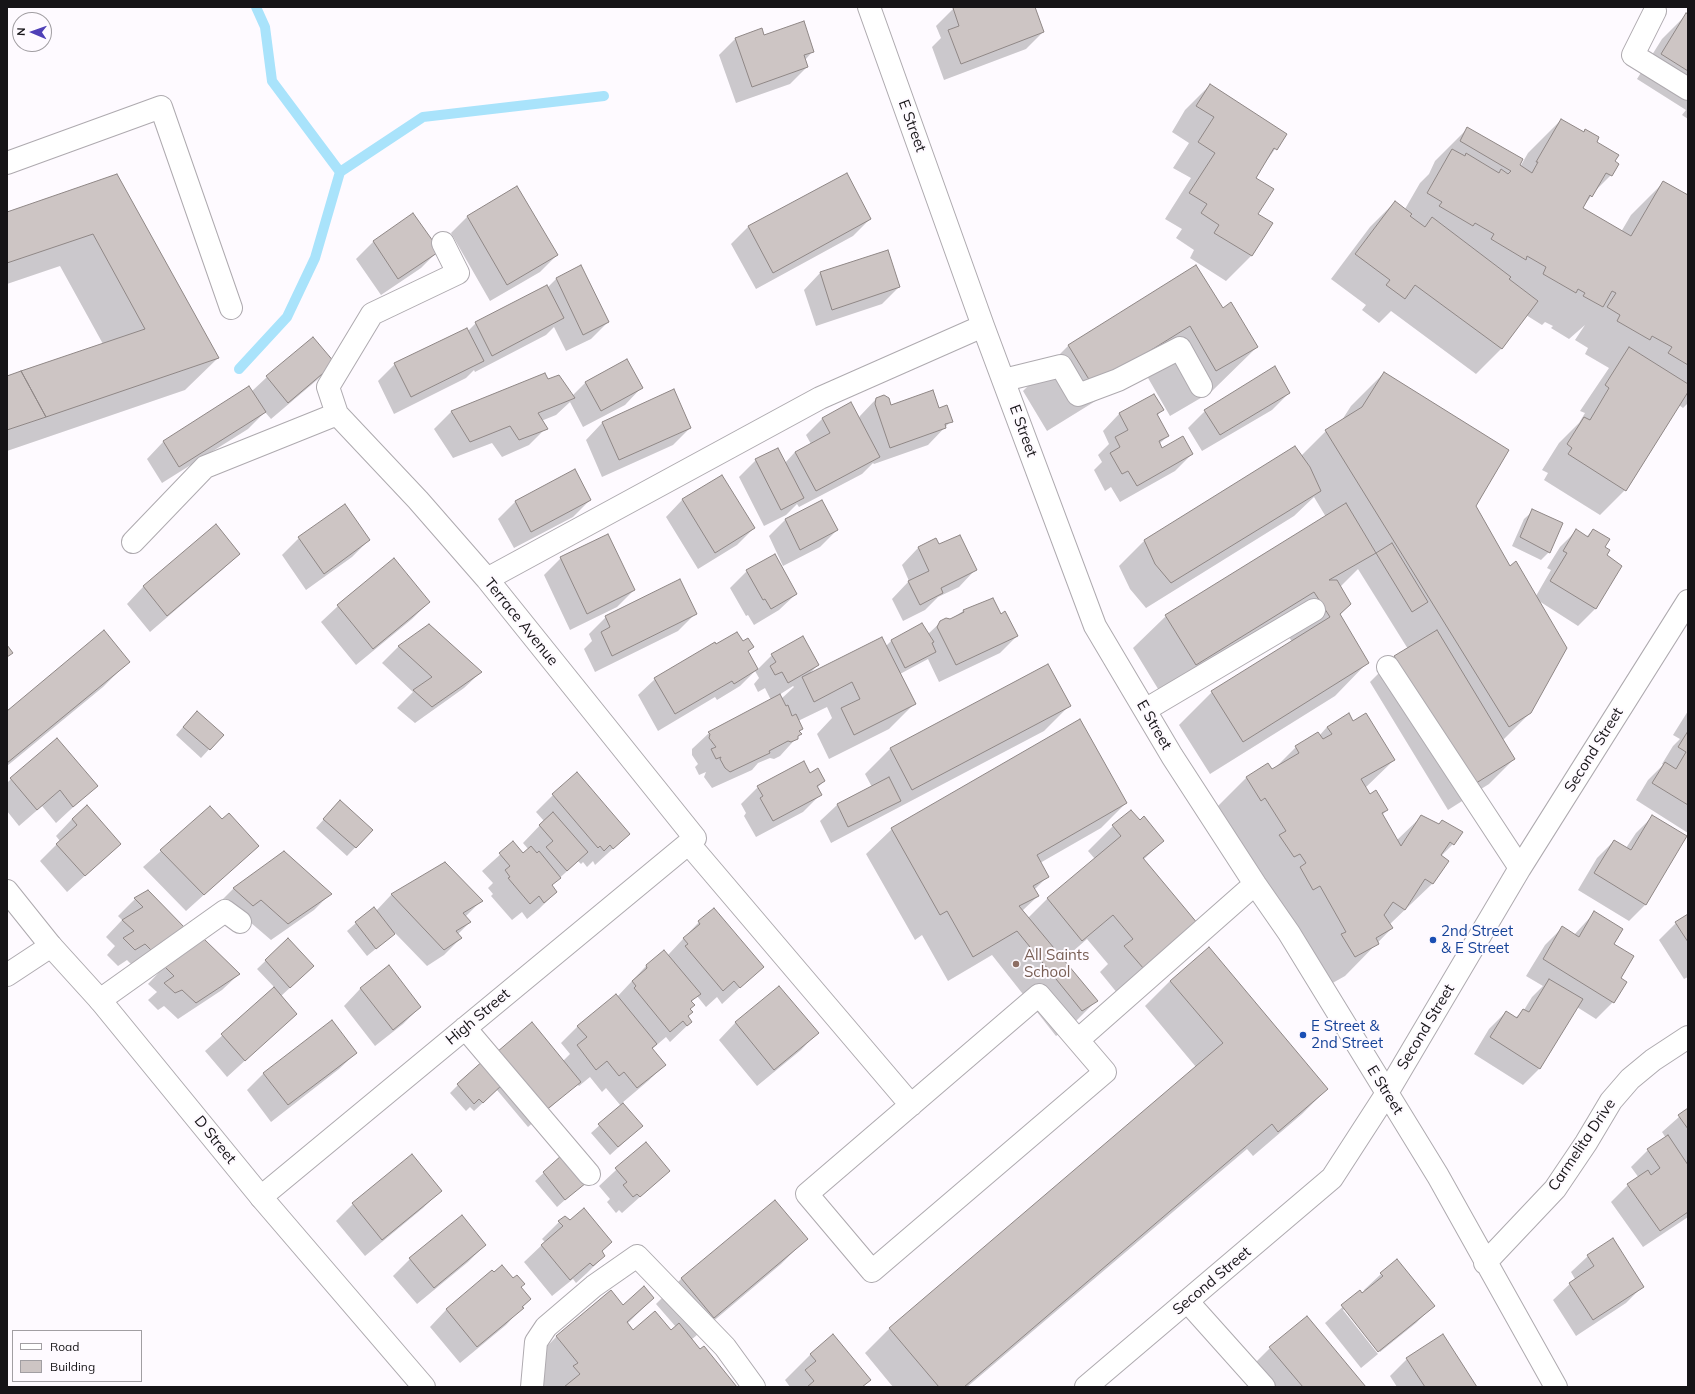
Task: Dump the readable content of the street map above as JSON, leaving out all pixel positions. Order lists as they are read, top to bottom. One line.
{"streets":{"street":["E Street","Terrace Avenue","Second Street","High Street","D Street","Carmelita Drive"]},"crossings":[["E Street","Second Street"],["E Street","Carmelita Drive"],["Terrace Avenue","High Street"],["High Street","D Street"]],"places":["2nd Street & E Street","All Saints School","E Street & 2nd Street"],"legend":["Road","Building"],"north":"left"}
